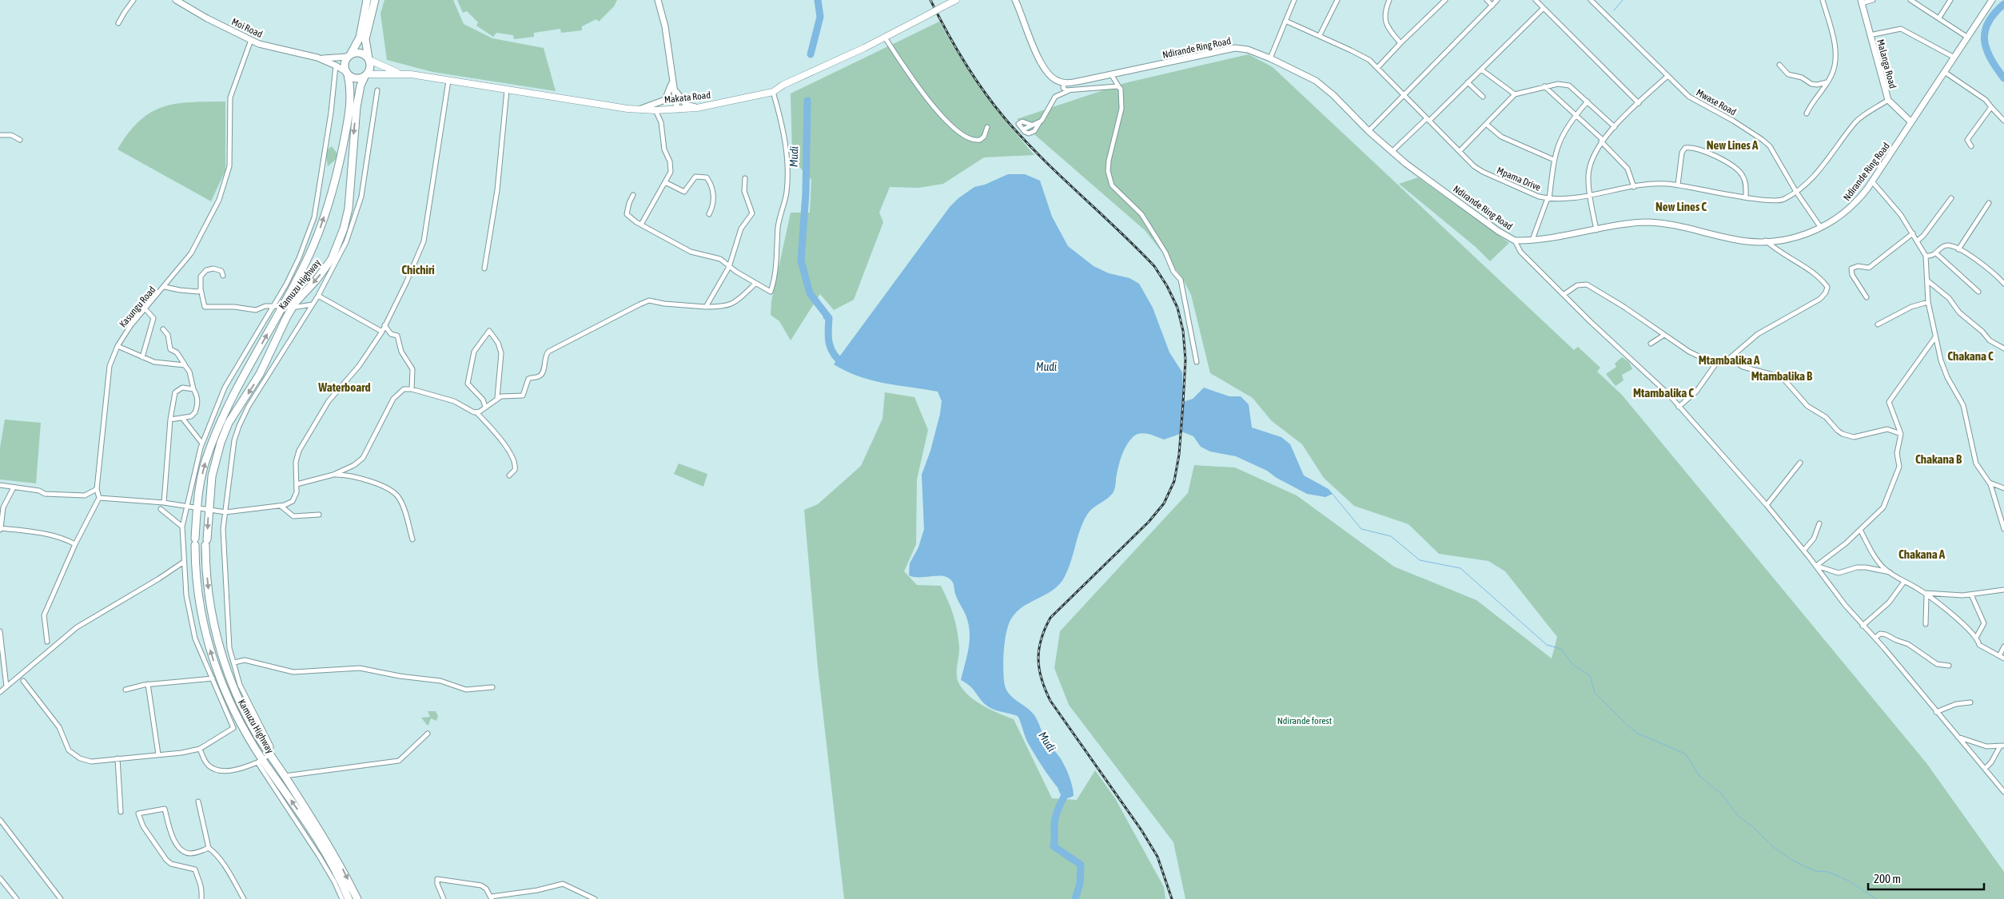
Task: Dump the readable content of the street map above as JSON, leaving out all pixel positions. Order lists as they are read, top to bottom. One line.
{"streets":{"highway":["Kamuzu Highway"],"main road":["Makata Road"],"street":["Moi Road","Ndirande Ring Road","Malanga Road","Mwase Road","Mpama Drive","Kasungu Road"]},"crossings":[["Moi Road","Kasungu Road"],["Ndirande Ring Road","Malanga Road"],["Ndirande Ring Road","Mwase Road"],["Malanga Road","Mpama Drive"],["Makata Road","Kamuzu Highway"],["Mwase Road","Mpama Drive"]],"districts":["New Lines A","New Lines C","Chichiri","Chakana C","Mtambalika A","Mtambalika B","Waterboard","Mtambalika C","Chakana B","Chakana A"],"water":["Mudi"],"parks":["Ndirande forest"],"scale_bar":"200 m"}
